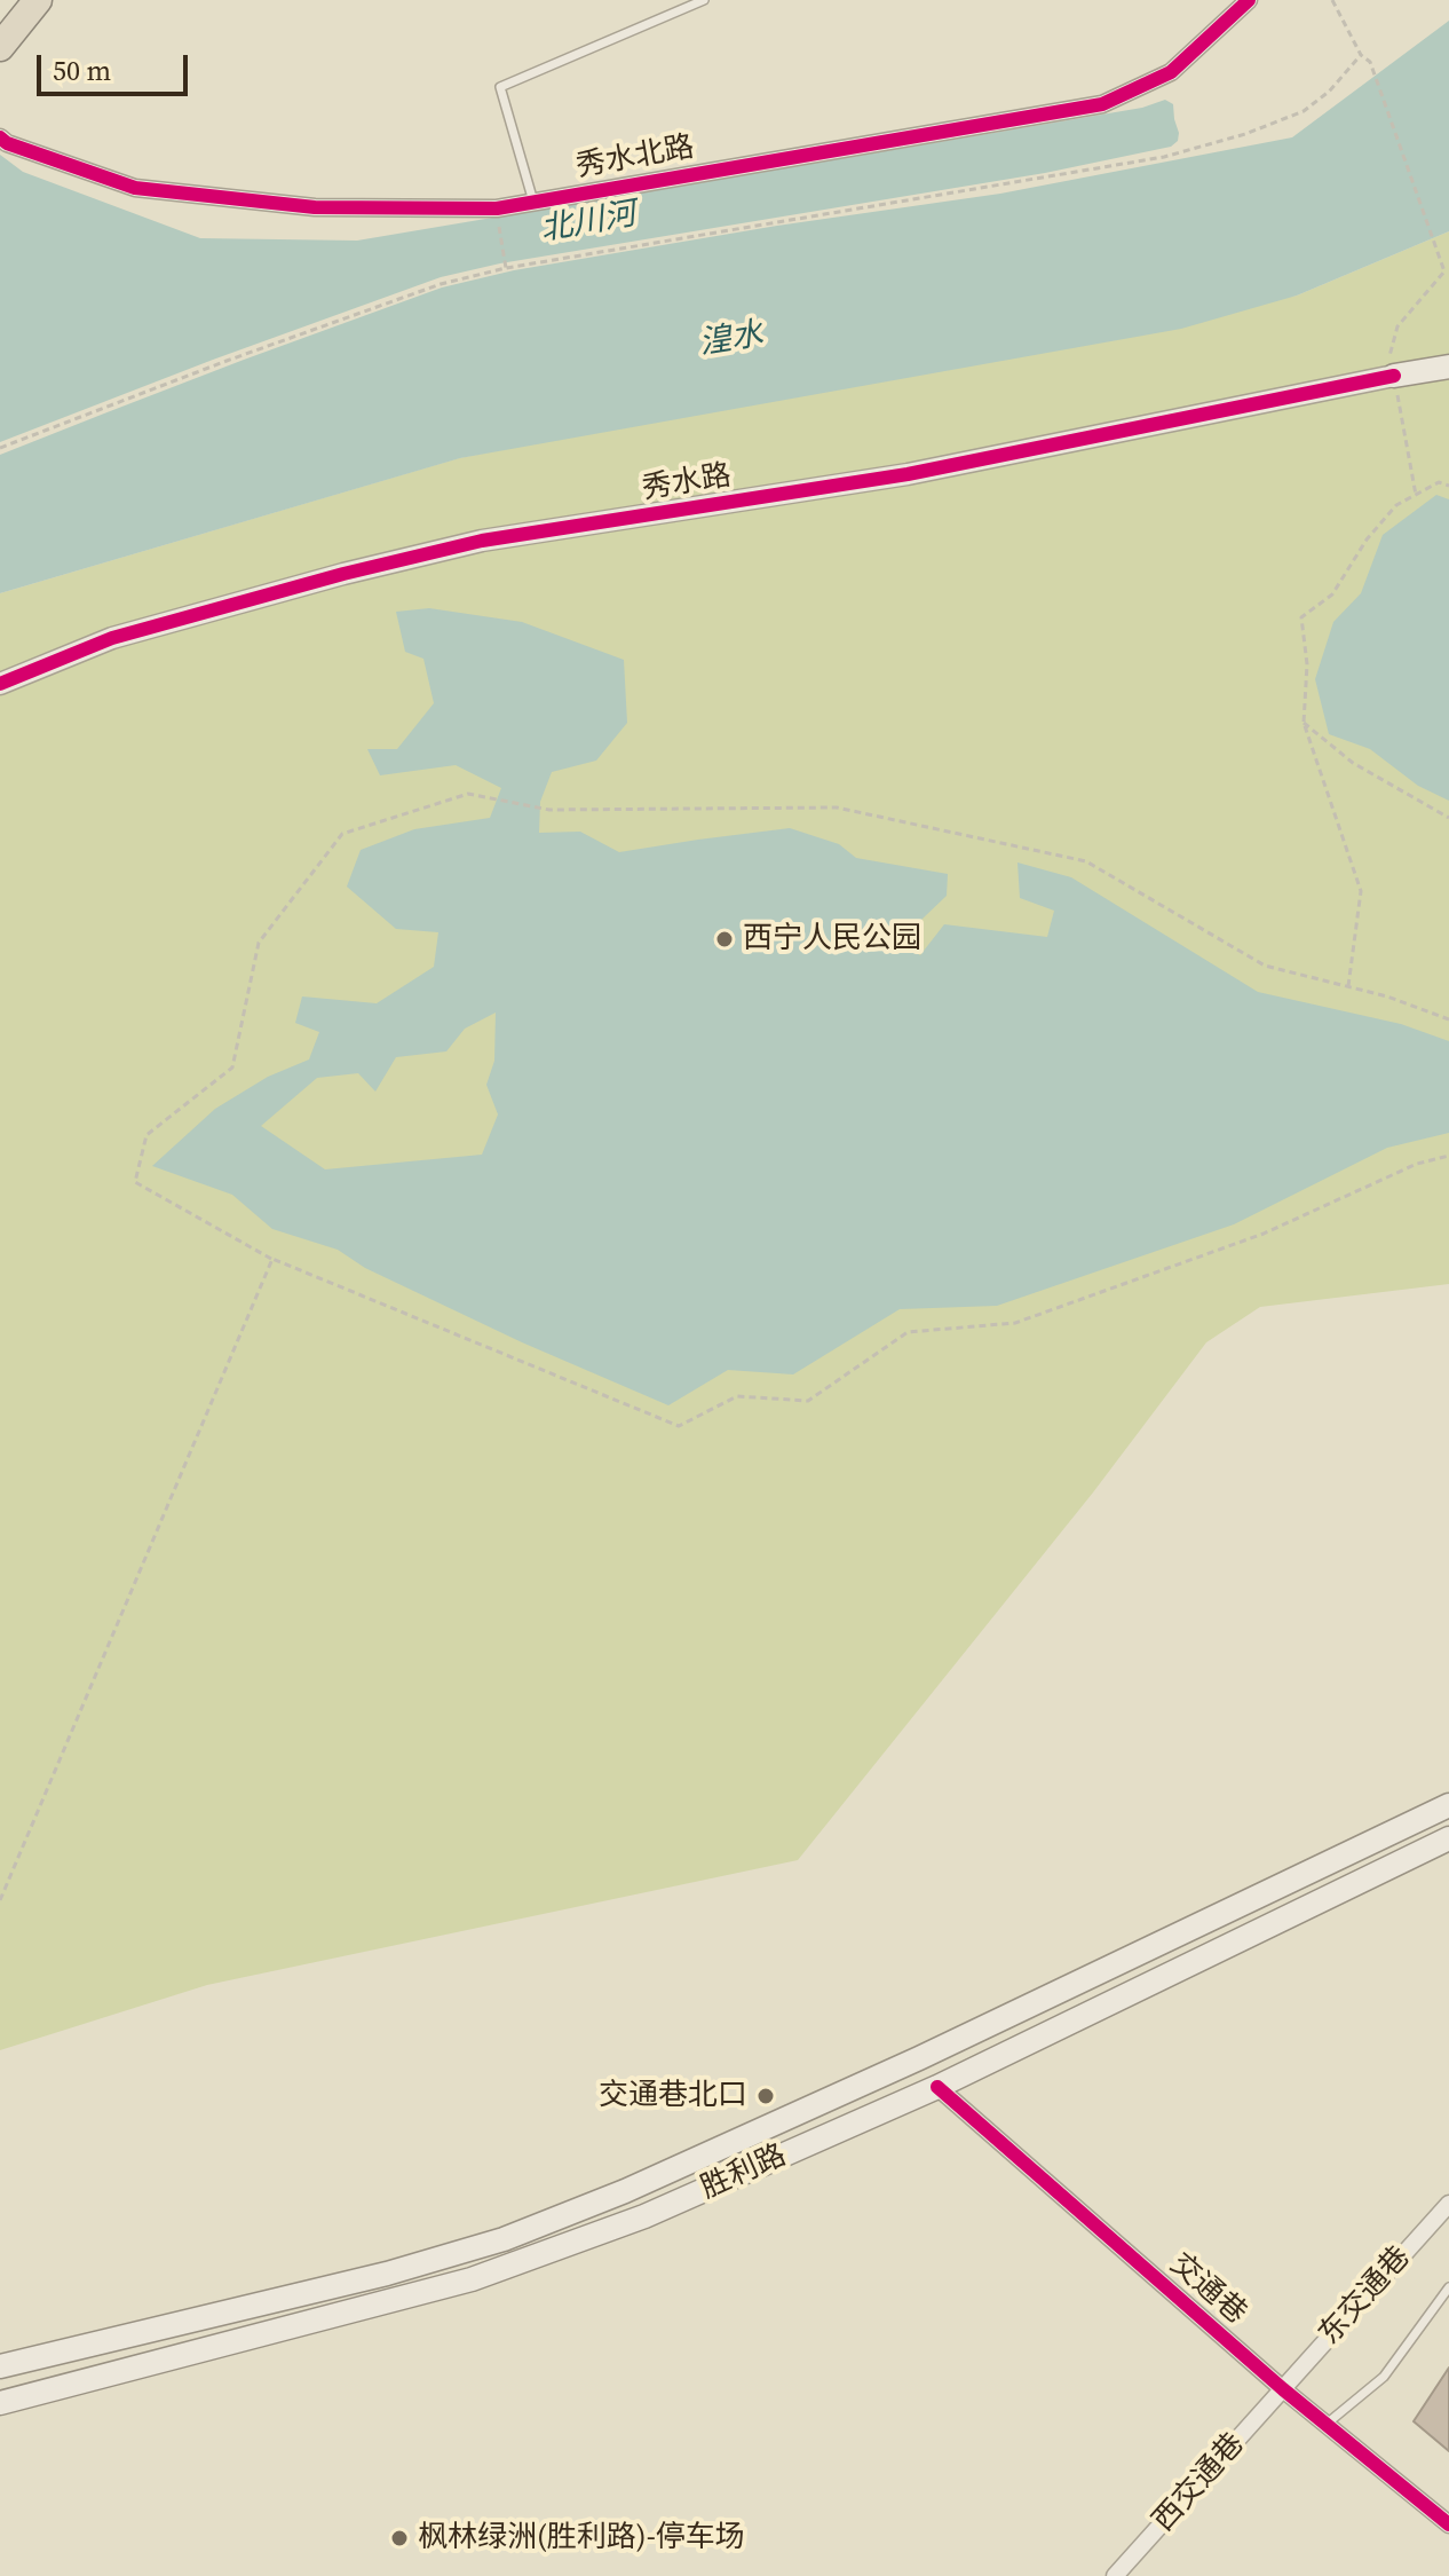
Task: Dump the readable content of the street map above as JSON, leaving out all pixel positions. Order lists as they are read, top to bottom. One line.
{"streets":{"main road":["秀水路","胜利路"],"street":["秀水北路","交通巷","东交通巷","西交通巷"]},"crossings":[["胜利路","交通巷"],["交通巷","东交通巷"],["交通巷","西交通巷"],["东交通巷","西交通巷"]],"water":["北川河","湟水"],"places":["西宁人民公园","交通巷北口","枫林绿洲(胜利路)-停车场"],"scale_bar":"50 m"}
